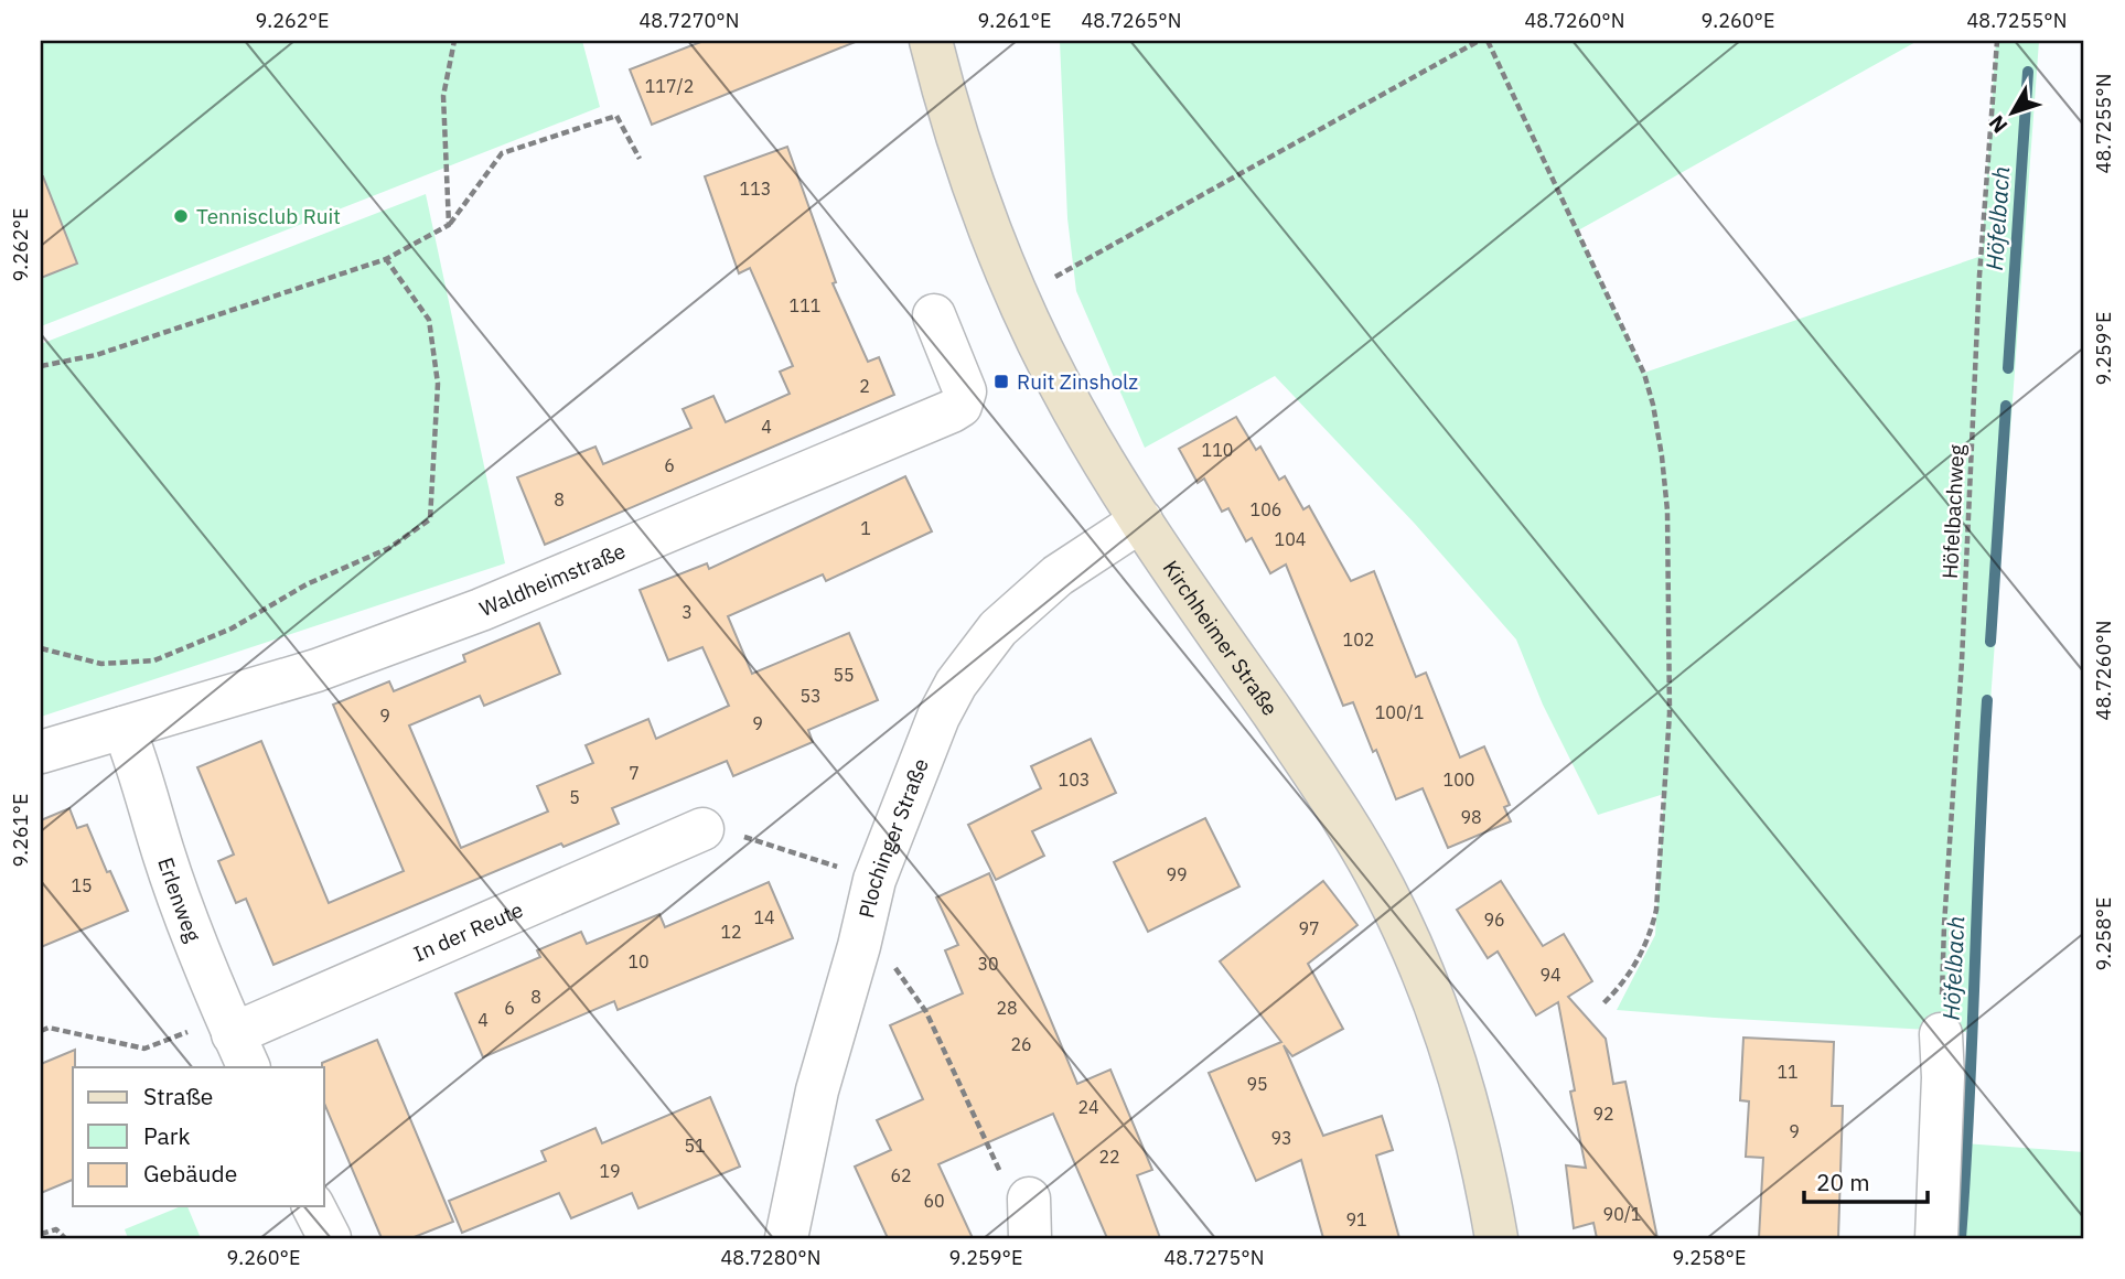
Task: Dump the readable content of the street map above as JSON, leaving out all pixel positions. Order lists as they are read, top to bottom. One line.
{"streets":{"main road":["Kirchheimer Straße"],"street":["Waldheimstraße","Plochinger Straße","Erlenweg","In der Reute"],"path":["Höfelbachweg"]},"crossings":[["Waldheimstraße","Erlenweg"],["Kirchheimer Straße","Plochinger Straße"],["Erlenweg","In der Reute"]],"water":["Höfelbach"],"places":{"other":["Tennisclub Ruit"],"transit":["Ruit Zinsholz"]},"house_numbers":["117/2","113","111","2","4","110","6","8","106","1","104","3","102","55","53","100/1","9","9","7","103","100","5","98","99","15","14","96","97","12","10","30","94","8","6","28","4","26","11","95","24","92","9","93","51","22","19","62","60","90/1","91"],"legend":["Straße","Park","Gebäude"],"scale_bar":"20 m","north":"bottom left","coordinates":["9.262°E","48.7270°N","9.261°E","48.7265°N","48.7260°N","9.260°E","48.7255°N","9.259°E","9.258°E","48.7280°N","48.7275°N"]}
